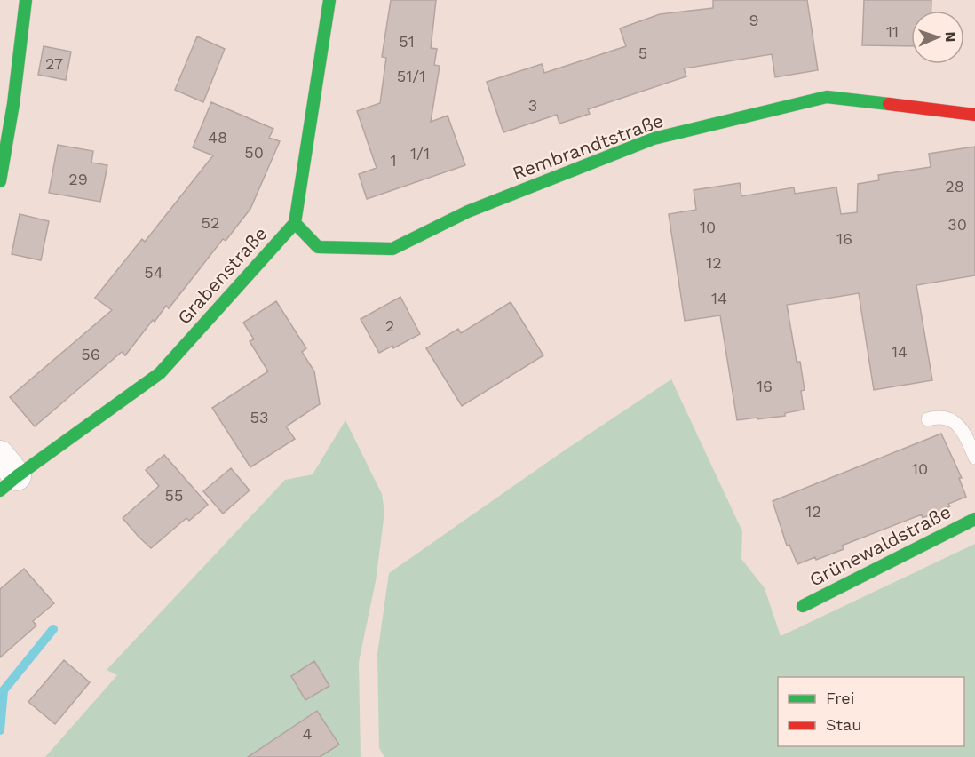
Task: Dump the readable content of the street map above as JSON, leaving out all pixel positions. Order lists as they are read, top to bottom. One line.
{"streets":{"street":["Rembrandtstraße","Grabenstraße","Grünewaldstraße"]},"crossings":[["Rembrandtstraße","Grabenstraße"]],"house_numbers":["9","11","51","5","27","51/1","3","48","50","1/1","1","29","28","52","30","10","16","12","54","14","2","14","56","16","53","10","55","12","4"],"legend":["Frei","Stau"],"north":"right"}
